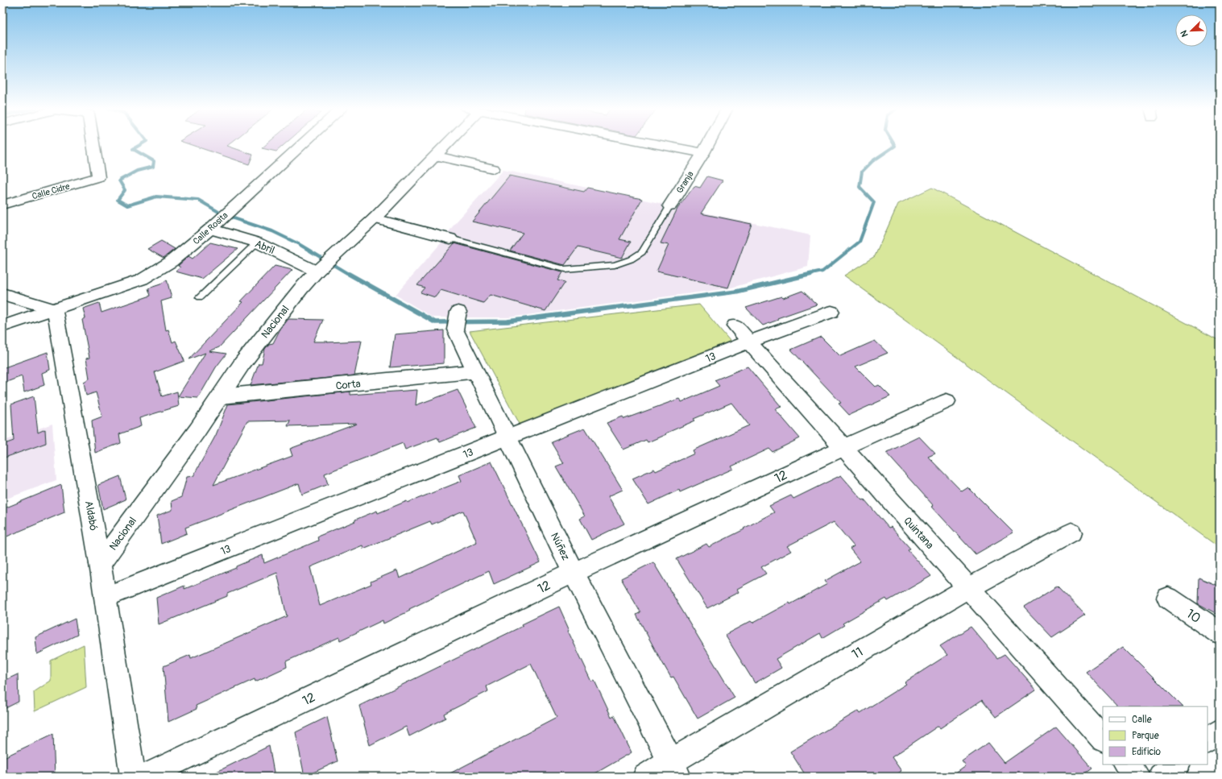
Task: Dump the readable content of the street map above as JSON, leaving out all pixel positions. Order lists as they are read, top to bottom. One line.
{"streets":{"street":["Granja","Calle Cidre","Calle Rosita","Abril","Nacional","13","Corta","12","Aldabó","Quintana","Núñez","10","11"]},"crossings":[["Calle Rosita","Abril"],["Calle Rosita","Aldabó"],["Abril","Nacional"],["Nacional","Corta"],["Nacional","Aldabó"],["13","Aldabó"],["13","Quintana"],["13","Núñez"],["Corta","Núñez"],["12","Quintana"],["12","Núñez"],["Quintana","11"],["Núñez","11"]],"legend":["Calle","Parque","Edificio"],"north":"bottom left"}
